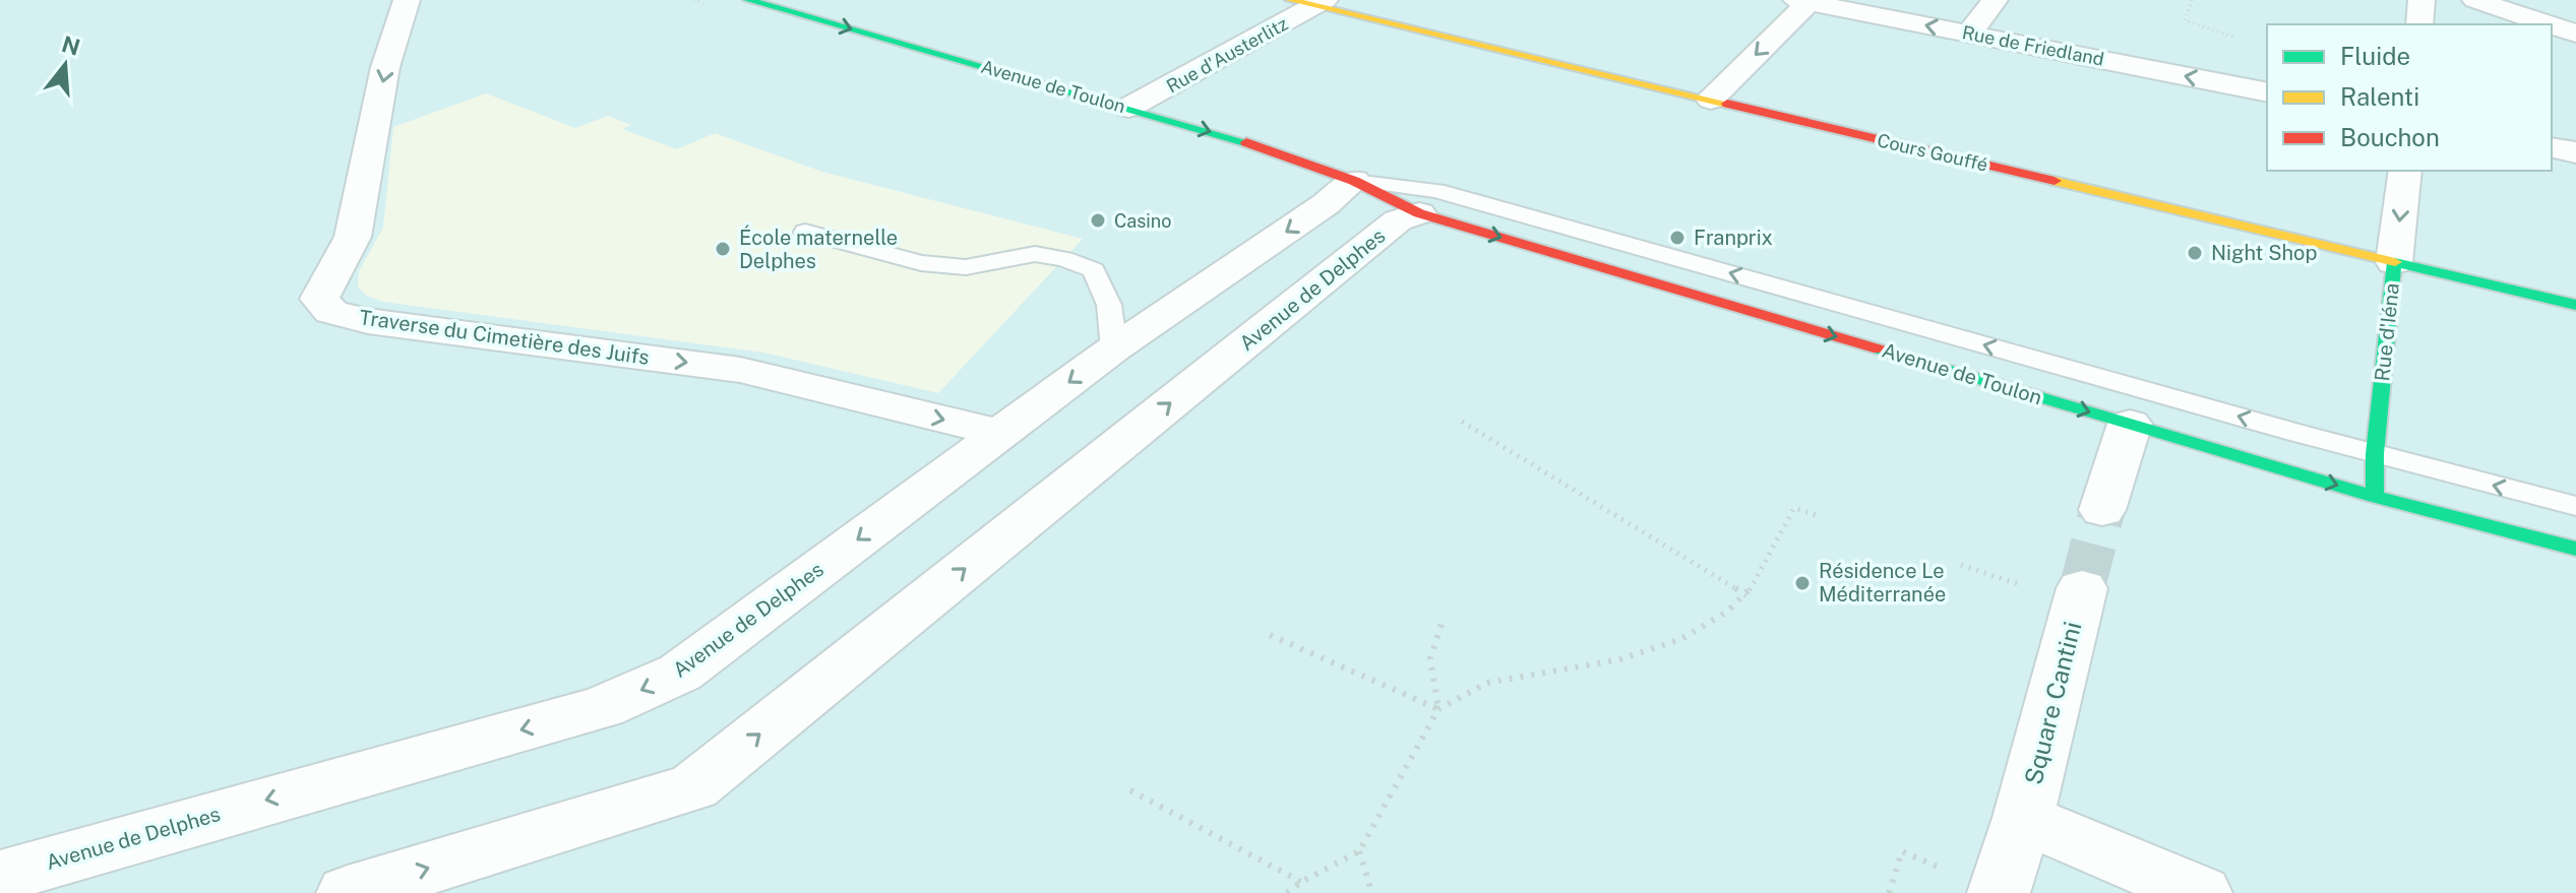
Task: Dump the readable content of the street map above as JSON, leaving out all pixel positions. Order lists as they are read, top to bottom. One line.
{"streets":{"main road":["Avenue de Toulon","Cours Gouffé","Rue d'Iéna"],"street":["Rue de Friedland","Rue d'Austerlitz","Avenue de Delphes","Traverse du Cimetière des Juifs","Square Cantini"]},"crossings":[["Rue d'Austerlitz","Avenue de Toulon"],["Rue d'Austerlitz","Cours Gouffé"],["Avenue de Toulon","Avenue de Delphes"],["Avenue de Toulon","Rue d'Iéna"],["Cours Gouffé","Rue d'Iéna"],["Avenue de Delphes","Traverse du Cimetière des Juifs"]],"one_way":["Rue de Friedland"],"places":["Casino","Franprix","École maternelle Delphes","Night Shop","Résidence Le Méditerranée"],"legend":["Fluide","Ralenti","Bouchon"],"north":"top"}
